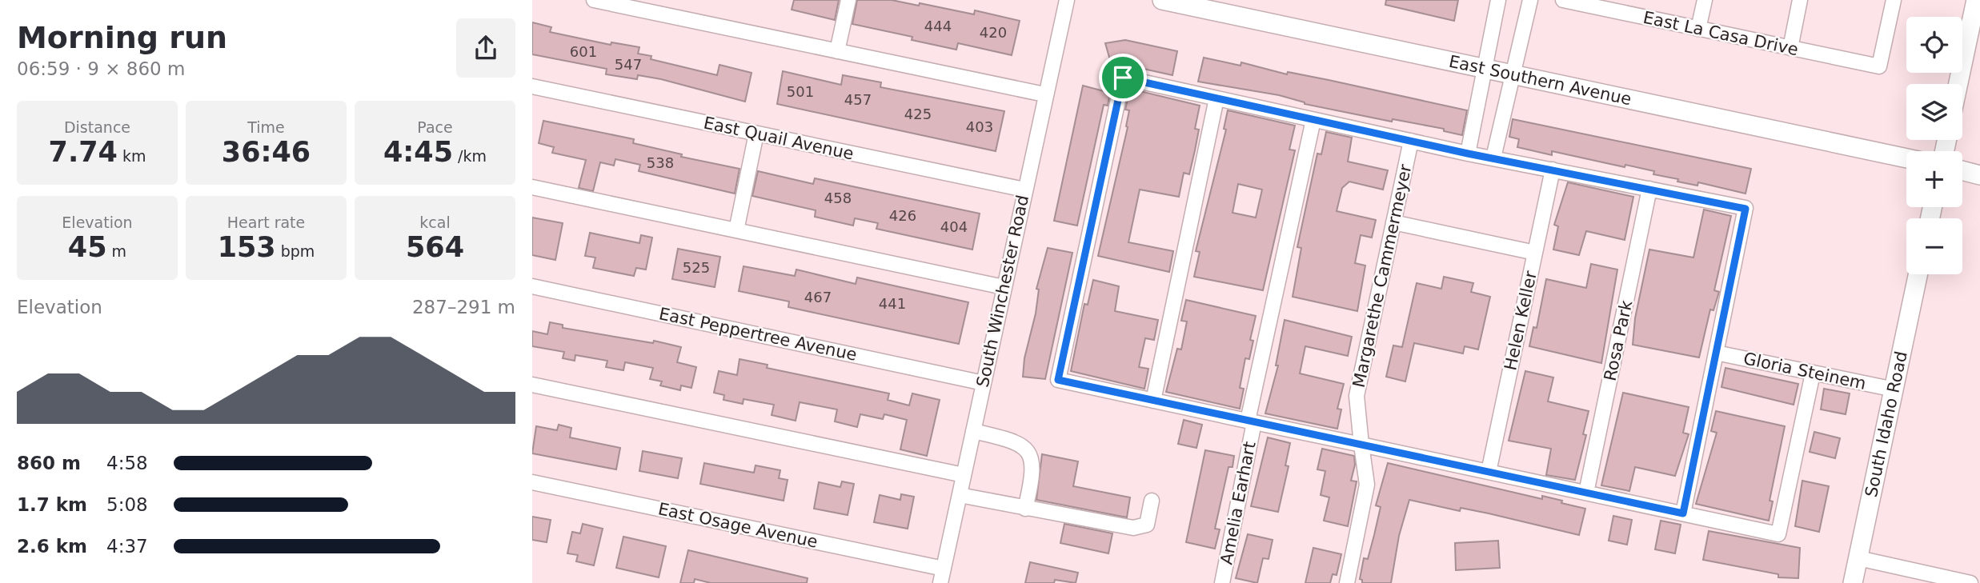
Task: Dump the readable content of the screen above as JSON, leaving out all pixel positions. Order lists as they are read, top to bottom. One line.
{"streets":{"main road":["East Southern Avenue","South Idaho Road"],"street":["East La Casa Drive","East Quail Avenue","Margarethe Cammermeyer","South Winchester Road","Helen Keller","East Peppertree Avenue","Rosa Park","Gloria Steinem","Amelia Earhart","East Osage Avenue"]},"crossings":[["East Quail Avenue","South Winchester Road"],["South Winchester Road","East Peppertree Avenue"],["South Winchester Road","East Osage Avenue"],["Gloria Steinem","South Idaho Road"]],"house_numbers":["444","420","601","547","501","457","425","403","538","458","426","404","525","467","441"],"page":{"heading":["Morning run","06:59 · 9 × 860 m"],"map_buttons":["+","−"],"stats":[["Distance","7.74 km"],["Time","36:46"],["Pace","4:45 /km"],["Elevation","45 m"],["Heart rate","153 bpm"],["kcal","564"]],"chart":["Elevation","287–291 m"],"list":[{"name":"860 m","note":"4:58"},{"name":"1.7 km","note":"5:08"},{"name":"2.6 km","note":"4:37"}]}}
